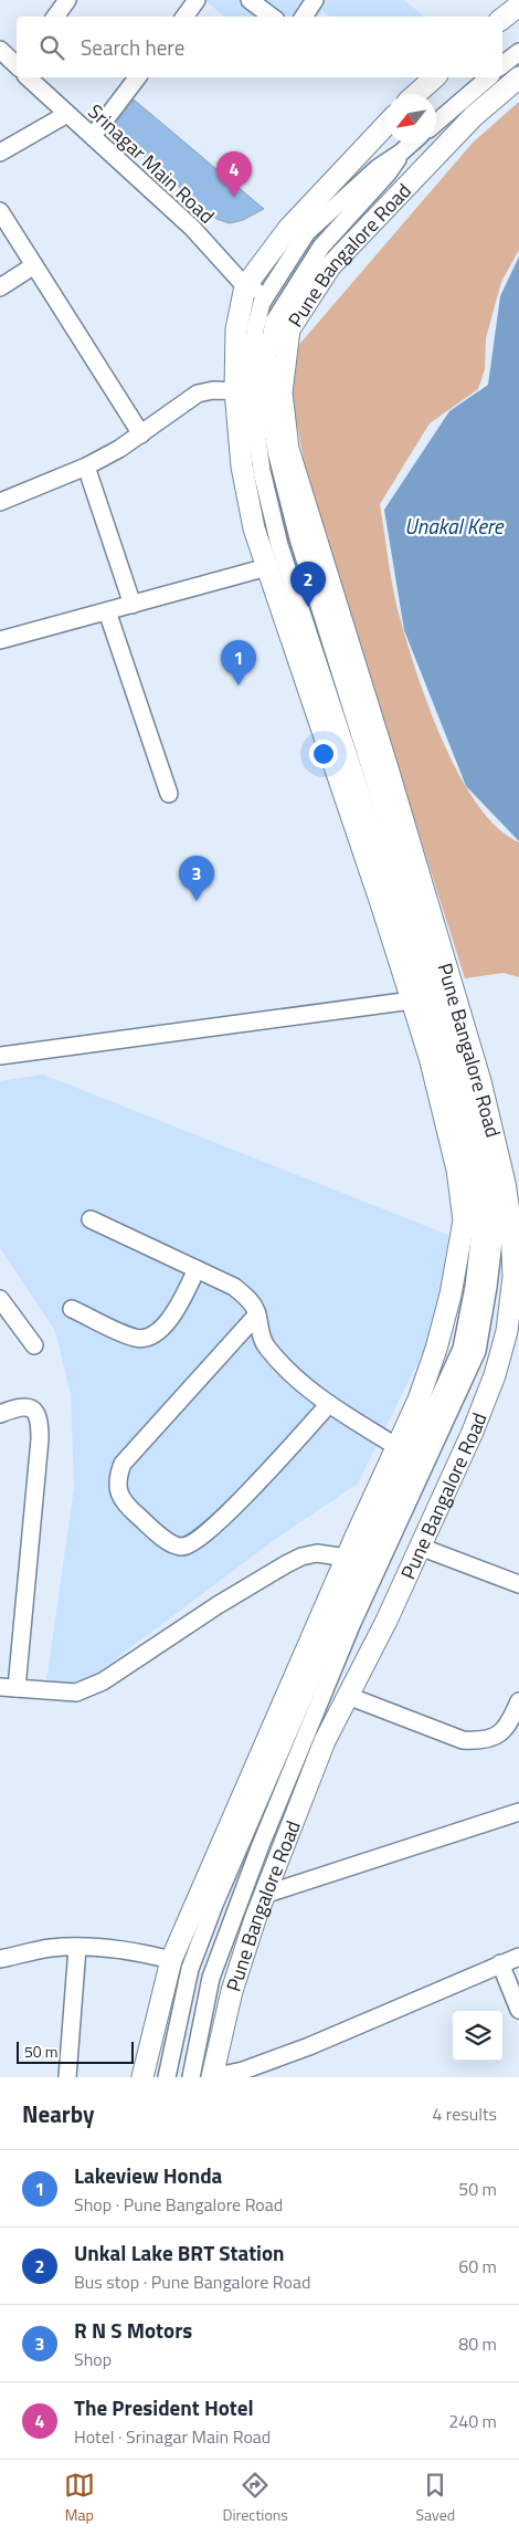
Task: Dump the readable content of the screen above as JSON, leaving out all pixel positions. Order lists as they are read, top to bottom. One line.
{"streets":{"main road":["Pune Bangalore Road"],"street":["Srinagar Main Road"]},"crossings":[["Srinagar Main Road","Pune Bangalore Road"]],"water":["Unakal Kere"],"scale_bar":"50 m","north":"bottom left","page":{"search":"Search here","pins":["4","2","1","3"],"scale":"50 m","heading":["Nearby","4 results"],"list":[{"mark":"1","name":"Lakeview Honda","note":"Shop · Pune Bangalore Road","value":"50 m"},{"mark":"2","name":"Unkal Lake BRT Station","note":"Bus stop · Pune Bangalore Road","value":"60 m"},{"mark":"3","name":"R N S Motors","note":"Shop","value":"80 m"},{"mark":"4","name":"The President Hotel","note":"Hotel · Srinagar Main Road","value":"240 m"}],"nav":["Map","Directions","Saved"]}}
